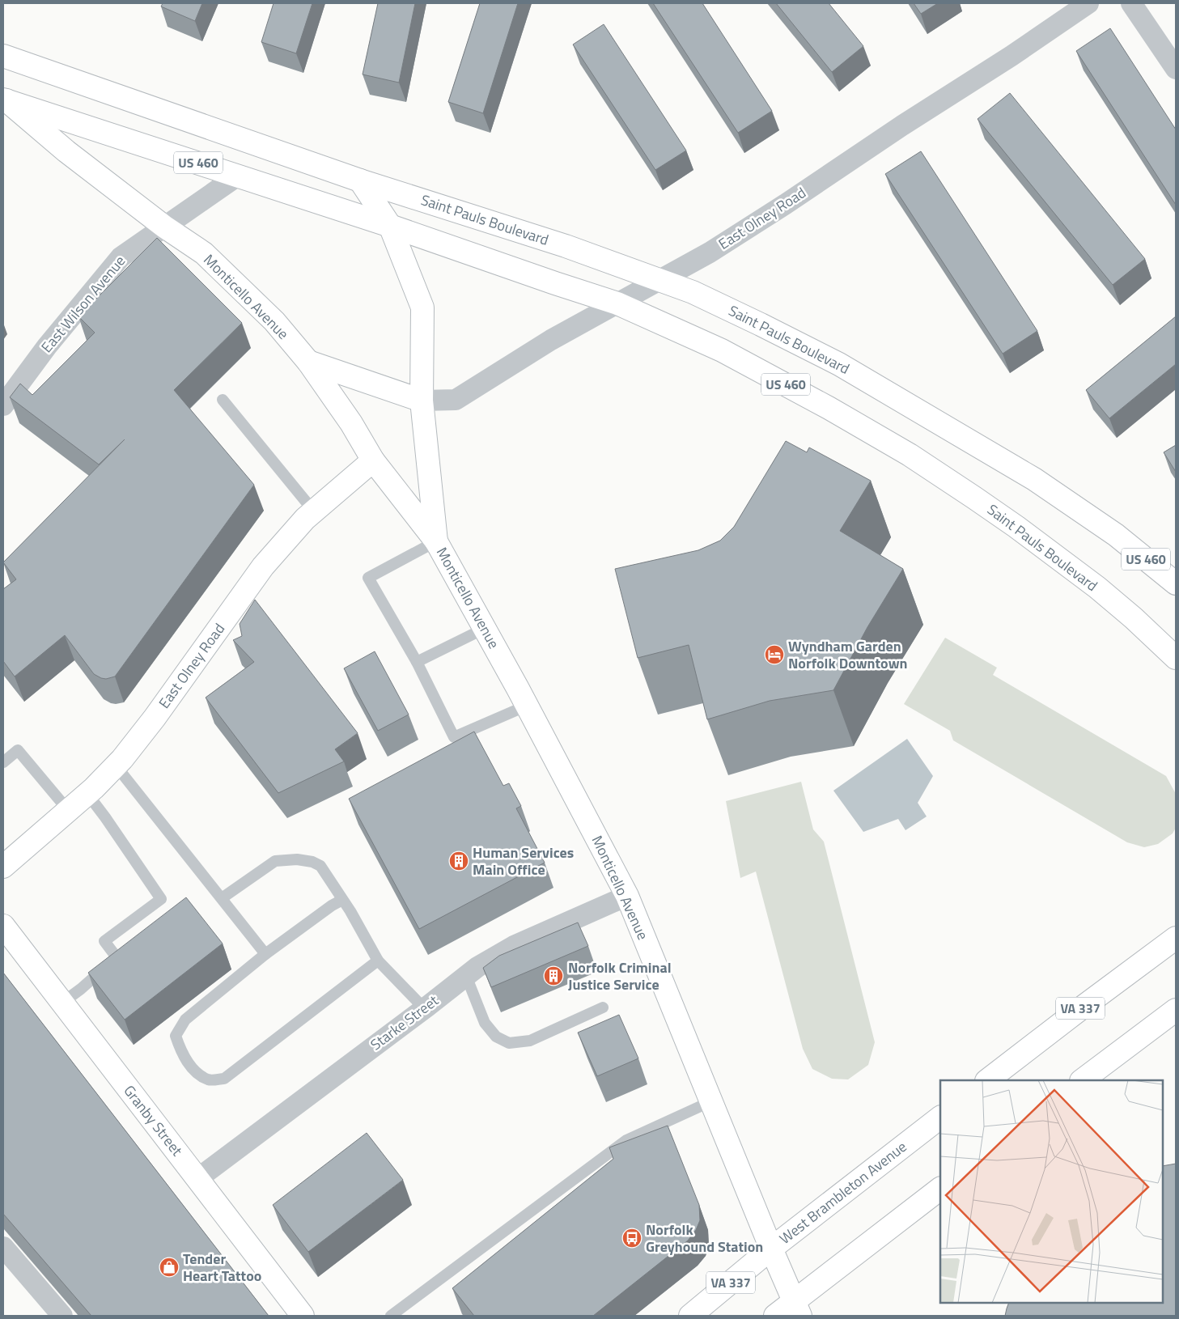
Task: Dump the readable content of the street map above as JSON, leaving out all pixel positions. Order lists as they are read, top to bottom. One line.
{"streets":{"main road":["US 460","East Olney Road","Saint Pauls Boulevard","Monticello Avenue","VA 337","Granby Street","West Brambleton Avenue"],"street":["East Wilson Avenue","Starke Street"]},"crossings":[["US 460","Saint Pauls Boulevard"],["US 460","Monticello Avenue"],["East Olney Road","Saint Pauls Boulevard"],["East Olney Road","Monticello Avenue"],["Saint Pauls Boulevard","Monticello Avenue"],["Monticello Avenue","East Wilson Avenue"],["Monticello Avenue","Starke Street"],["Monticello Avenue","West Brambleton Avenue"],["Starke Street","Granby Street"]],"places":{"hotel":["Wyndham Garden Norfolk Downtown"],"building":["Human Services Main Office","Norfolk Criminal Justice Service"],"bus stop":["Norfolk Greyhound Station"],"shop":["Tender Heart Tattoo"]}}
